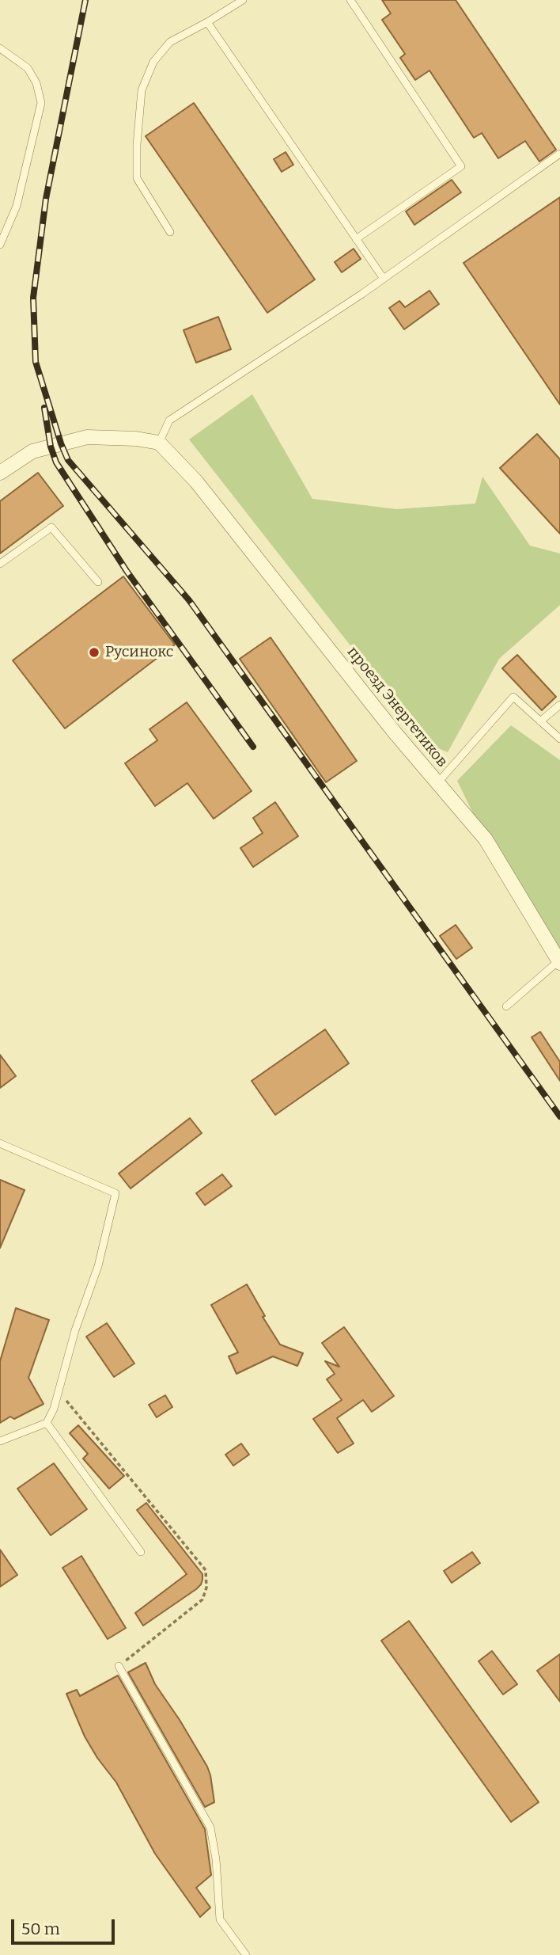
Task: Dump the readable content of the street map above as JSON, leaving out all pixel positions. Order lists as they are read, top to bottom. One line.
{"streets":{"street":["проезд Энергетиков"]},"places":["Русинокс"],"scale_bar":"50 m"}
